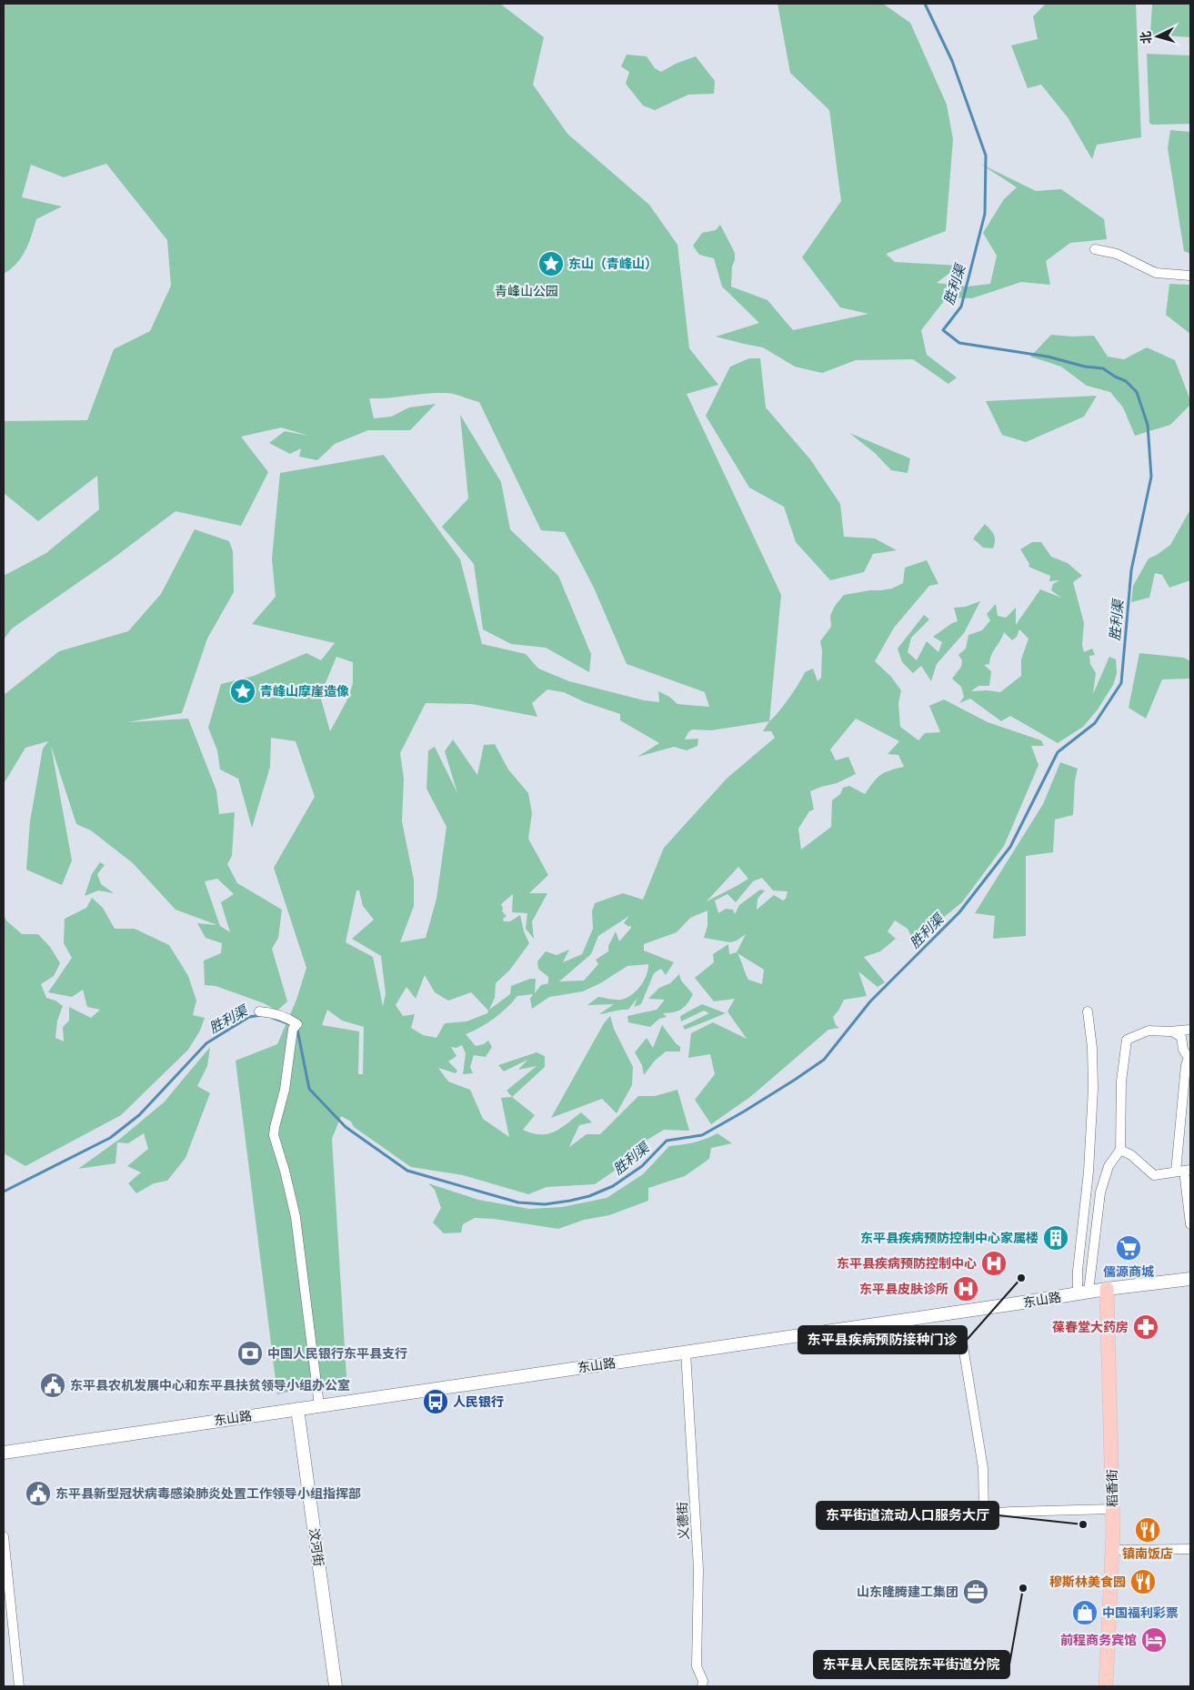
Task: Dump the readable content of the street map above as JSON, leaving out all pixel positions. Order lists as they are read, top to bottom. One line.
{"streets":{"main road":["稻香街"],"street":["东山路","义德街","汶河街"]},"crossings":[["东山路","稻香街"],["东山路","义德街"],["东山路","汶河街"]],"water":["胜利渠"],"parks":["青峰山公园"],"places":{"place":["东山（青峰山）","青峰山摩崖造像"],"building":["东平县疾病预防控制中心家属楼"],"supermarket":["儒源商城"],"hospital":["东平县疾病预防控制中心","东平县皮肤诊所"],"other":["东平县疾病预防接种门诊","东平街道流动人口服务大厅","东平县人民医院东平街道分院"],"pharmacy":["葆春堂大药房"],"bank":["中国人民银行东平县支行"],"public building":["东平县农机发展中心和东平县扶贫领导小组办公室","东平县新型冠状病毒感染肺炎处置工作领导小组指挥部"],"bus stop":["人民银行"],"restaurant":["镇南饭店","穆斯林美食园"],"office":["山东隆腾建工集团"],"shop":["中国福利彩票"],"hotel":["前程商务宾馆"]},"north":"left"}
